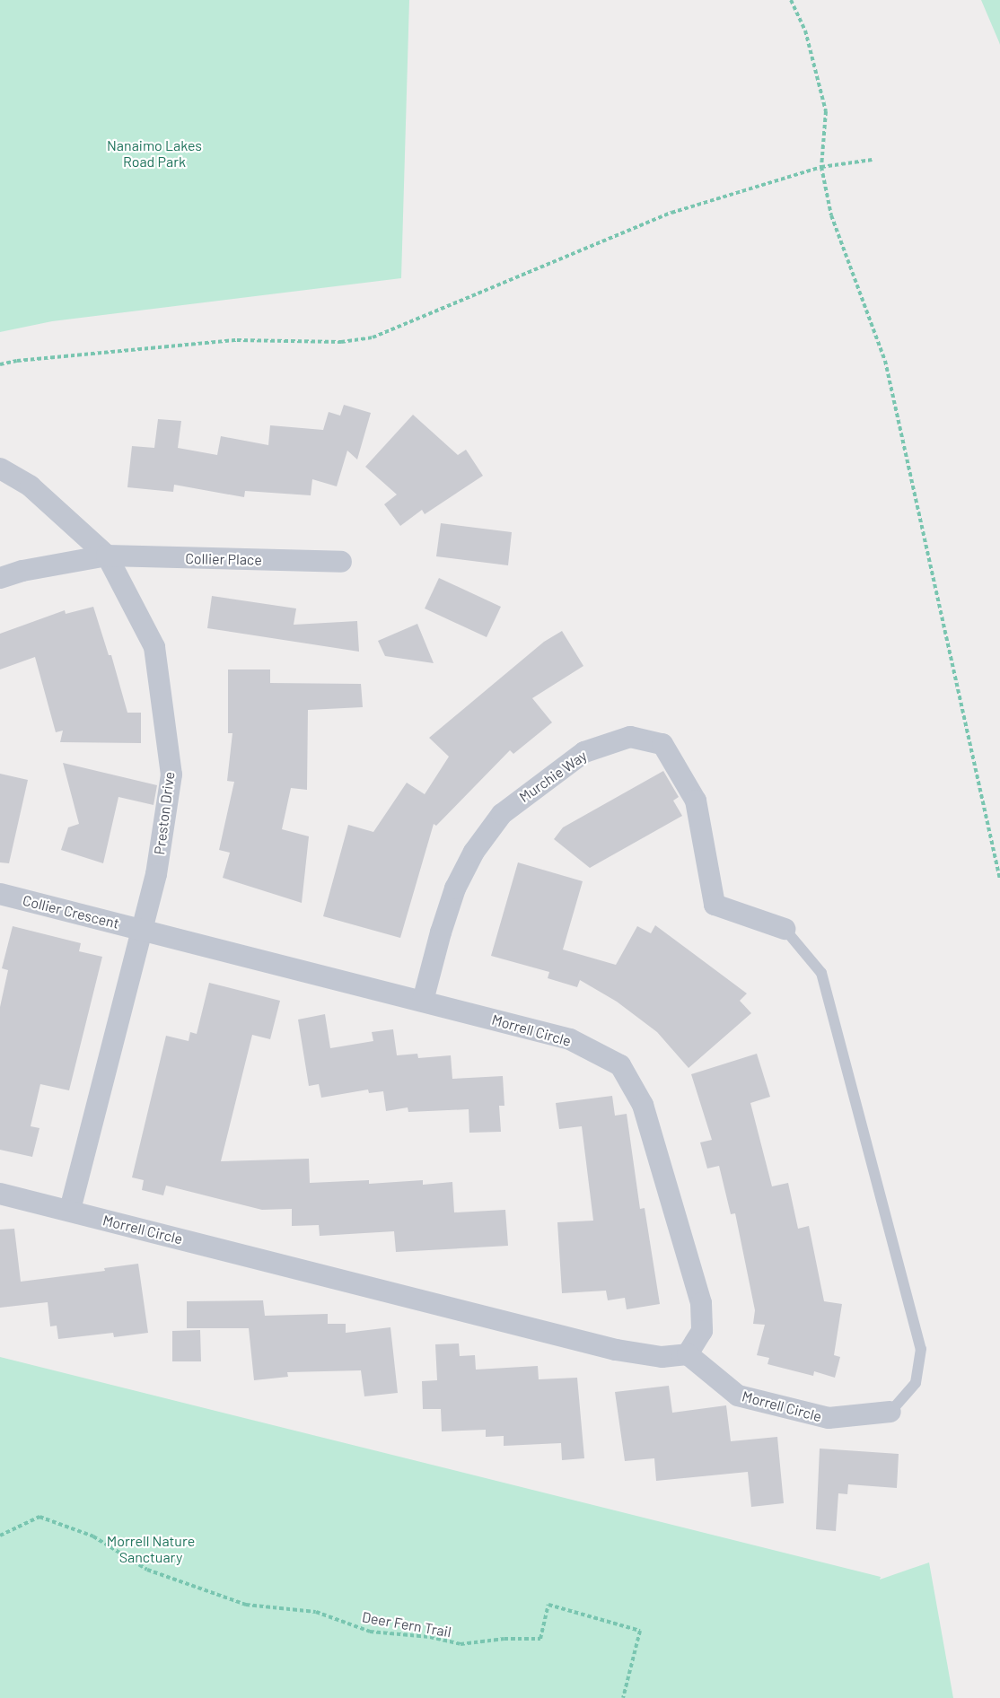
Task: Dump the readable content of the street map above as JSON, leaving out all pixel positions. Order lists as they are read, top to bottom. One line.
{"streets":{"street":["Collier Place","Murchie Way","Preston Drive","Collier Crescent","Morrell Circle"],"path":["Deer Fern Trail"]},"crossings":[["Collier Place","Preston Drive"],["Murchie Way","Morrell Circle"],["Preston Drive","Collier Crescent"],["Preston Drive","Morrell Circle"],["Collier Crescent","Morrell Circle"]],"parks":["Nanaimo Lakes Road Park","Morrell Nature Sanctuary"]}
